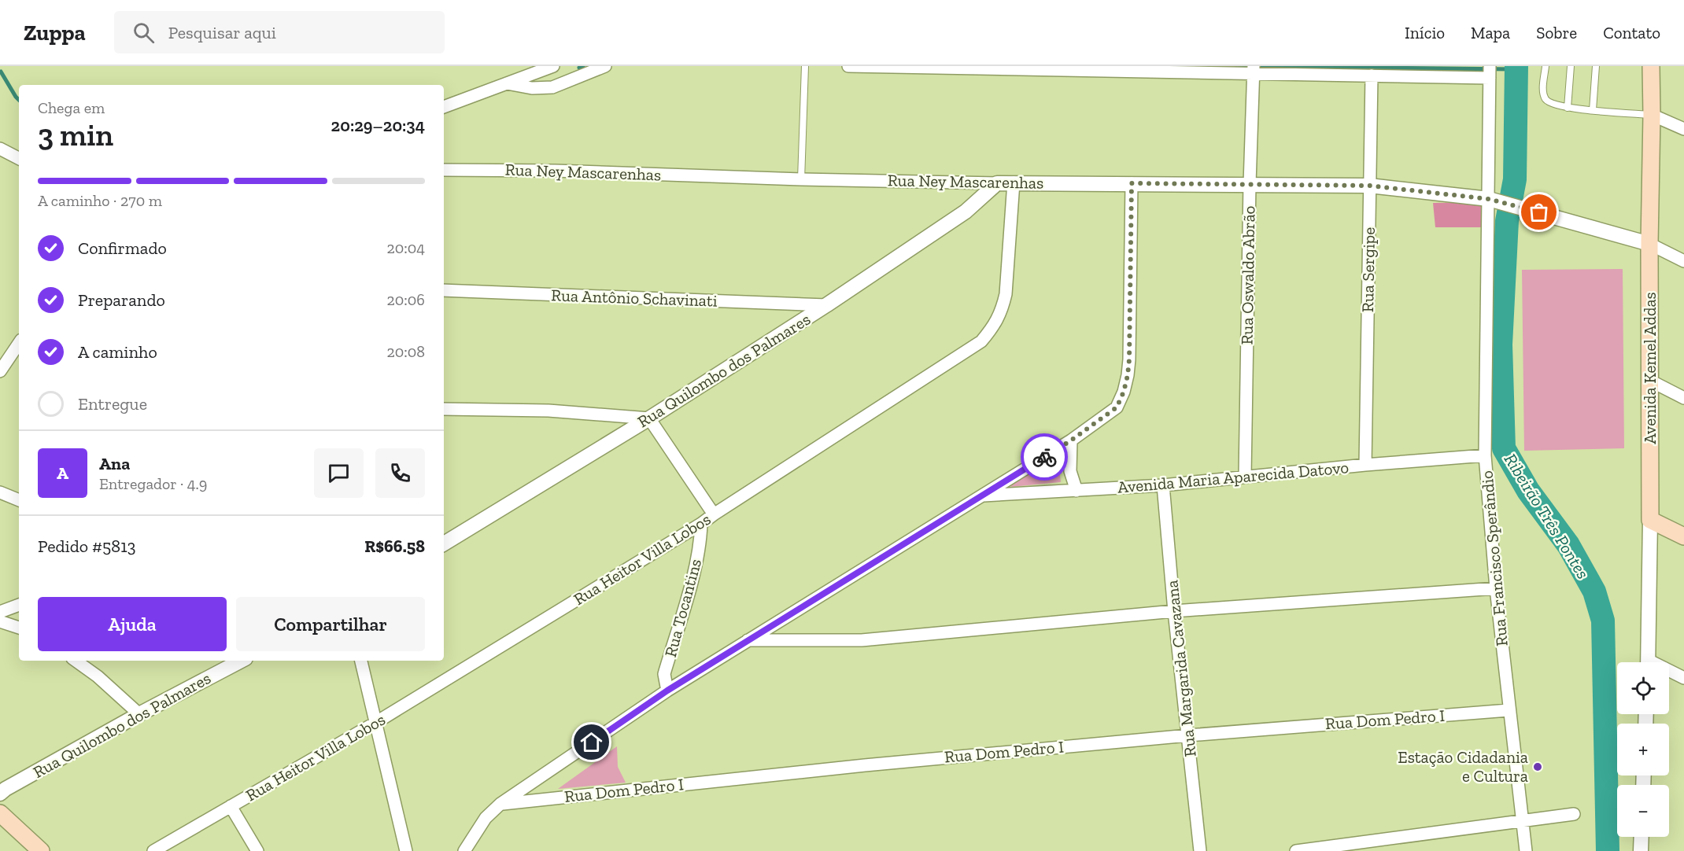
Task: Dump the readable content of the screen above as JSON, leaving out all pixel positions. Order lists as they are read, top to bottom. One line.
{"streets":{"main road":["Avenida Kemel Addas"],"street":["Rua Ney Mascarenhas","Rua Sergipe","Rua Oswaldo Abrão","Rua Antônio Schavinati","Rua Quilombo dos Palmares","Avenida Maria Aparecida Datovo","Rua Francisco Sperândio","Rua Heitor Villa Lobos","Rua Tocantins","Rua Margarida Cavazana","Rua Dom Pedro I"]},"crossings":[["Rua Ney Mascarenhas","Rua Sergipe"],["Rua Ney Mascarenhas","Rua Oswaldo Abrão"],["Rua Ney Mascarenhas","Avenida Kemel Addas"],["Rua Ney Mascarenhas","Rua Quilombo dos Palmares"],["Rua Ney Mascarenhas","Rua Francisco Sperândio"],["Rua Ney Mascarenhas","Rua Heitor Villa Lobos"],["Rua Sergipe","Avenida Maria Aparecida Datovo"],["Rua Oswaldo Abrão","Avenida Maria Aparecida Datovo"],["Rua Antônio Schavinati","Rua Quilombo dos Palmares"],["Avenida Maria Aparecida Datovo","Rua Francisco Sperândio"],["Avenida Maria Aparecida Datovo","Rua Margarida Cavazana"],["Rua Francisco Sperândio","Rua Dom Pedro I"],["Rua Heitor Villa Lobos","Rua Tocantins"],["Rua Margarida Cavazana","Rua Dom Pedro I"]],"water":["Ribeirão Três Pontes"],"places":["Estação Cidadania e Cultura"],"page":{"header":"Zuppa","search":"Pesquisar aqui","nav":["Início","Mapa","Sobre","Contato"],"heading":["3 min","Chega em","20:29–20:34"],"panel":["Ana","Entregador · 4.9","Pedido #5813","R$66.58"],"bar":"A caminho · 270 m","list":[["Confirmado","20:04"],["Preparando","20:06"],["A caminho","20:08"],"Entregue"],"round":"A","buttons":["Ajuda","Compartilhar"],"map_buttons":["+","−"]}}
